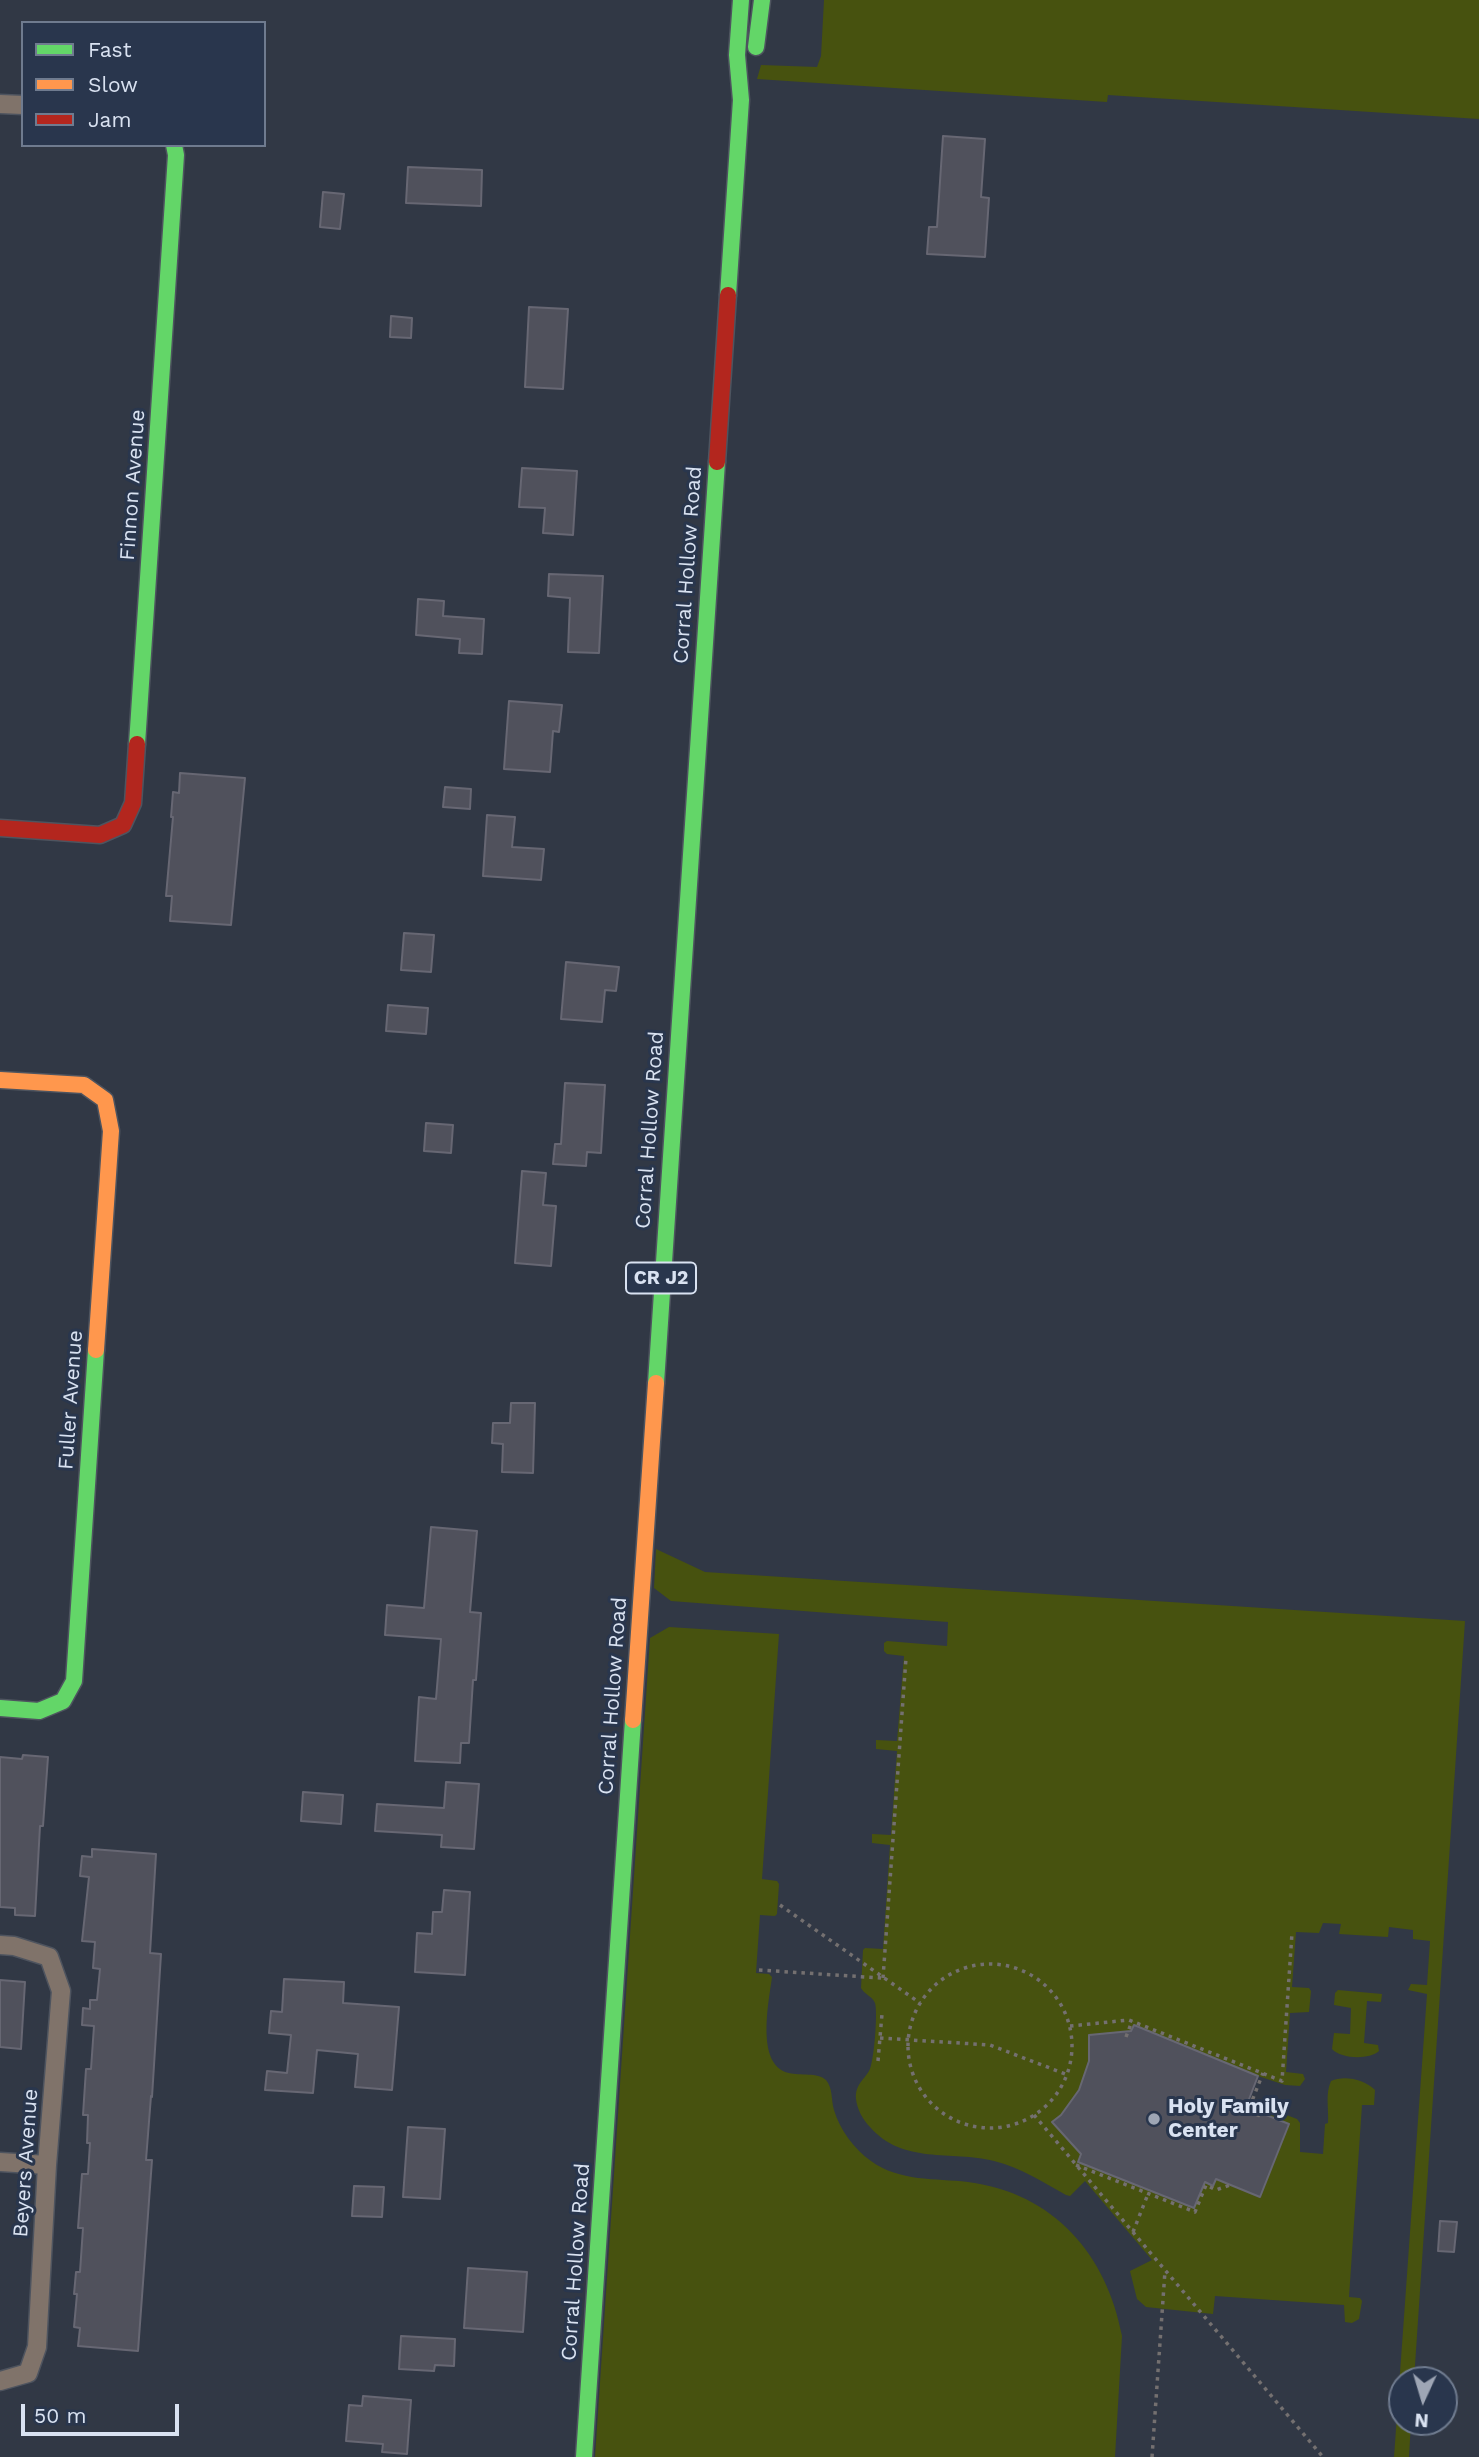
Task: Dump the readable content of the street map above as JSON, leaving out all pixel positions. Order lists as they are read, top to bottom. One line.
{"streets":{"main road":["Finnon Avenue","Corral Hollow Road","CR J2","Fuller Avenue"],"street":["Beyers Avenue"]},"places":["Holy Family Center"],"legend":["Fast","Slow","Jam"],"scale_bar":"50 m","north":"bottom"}
